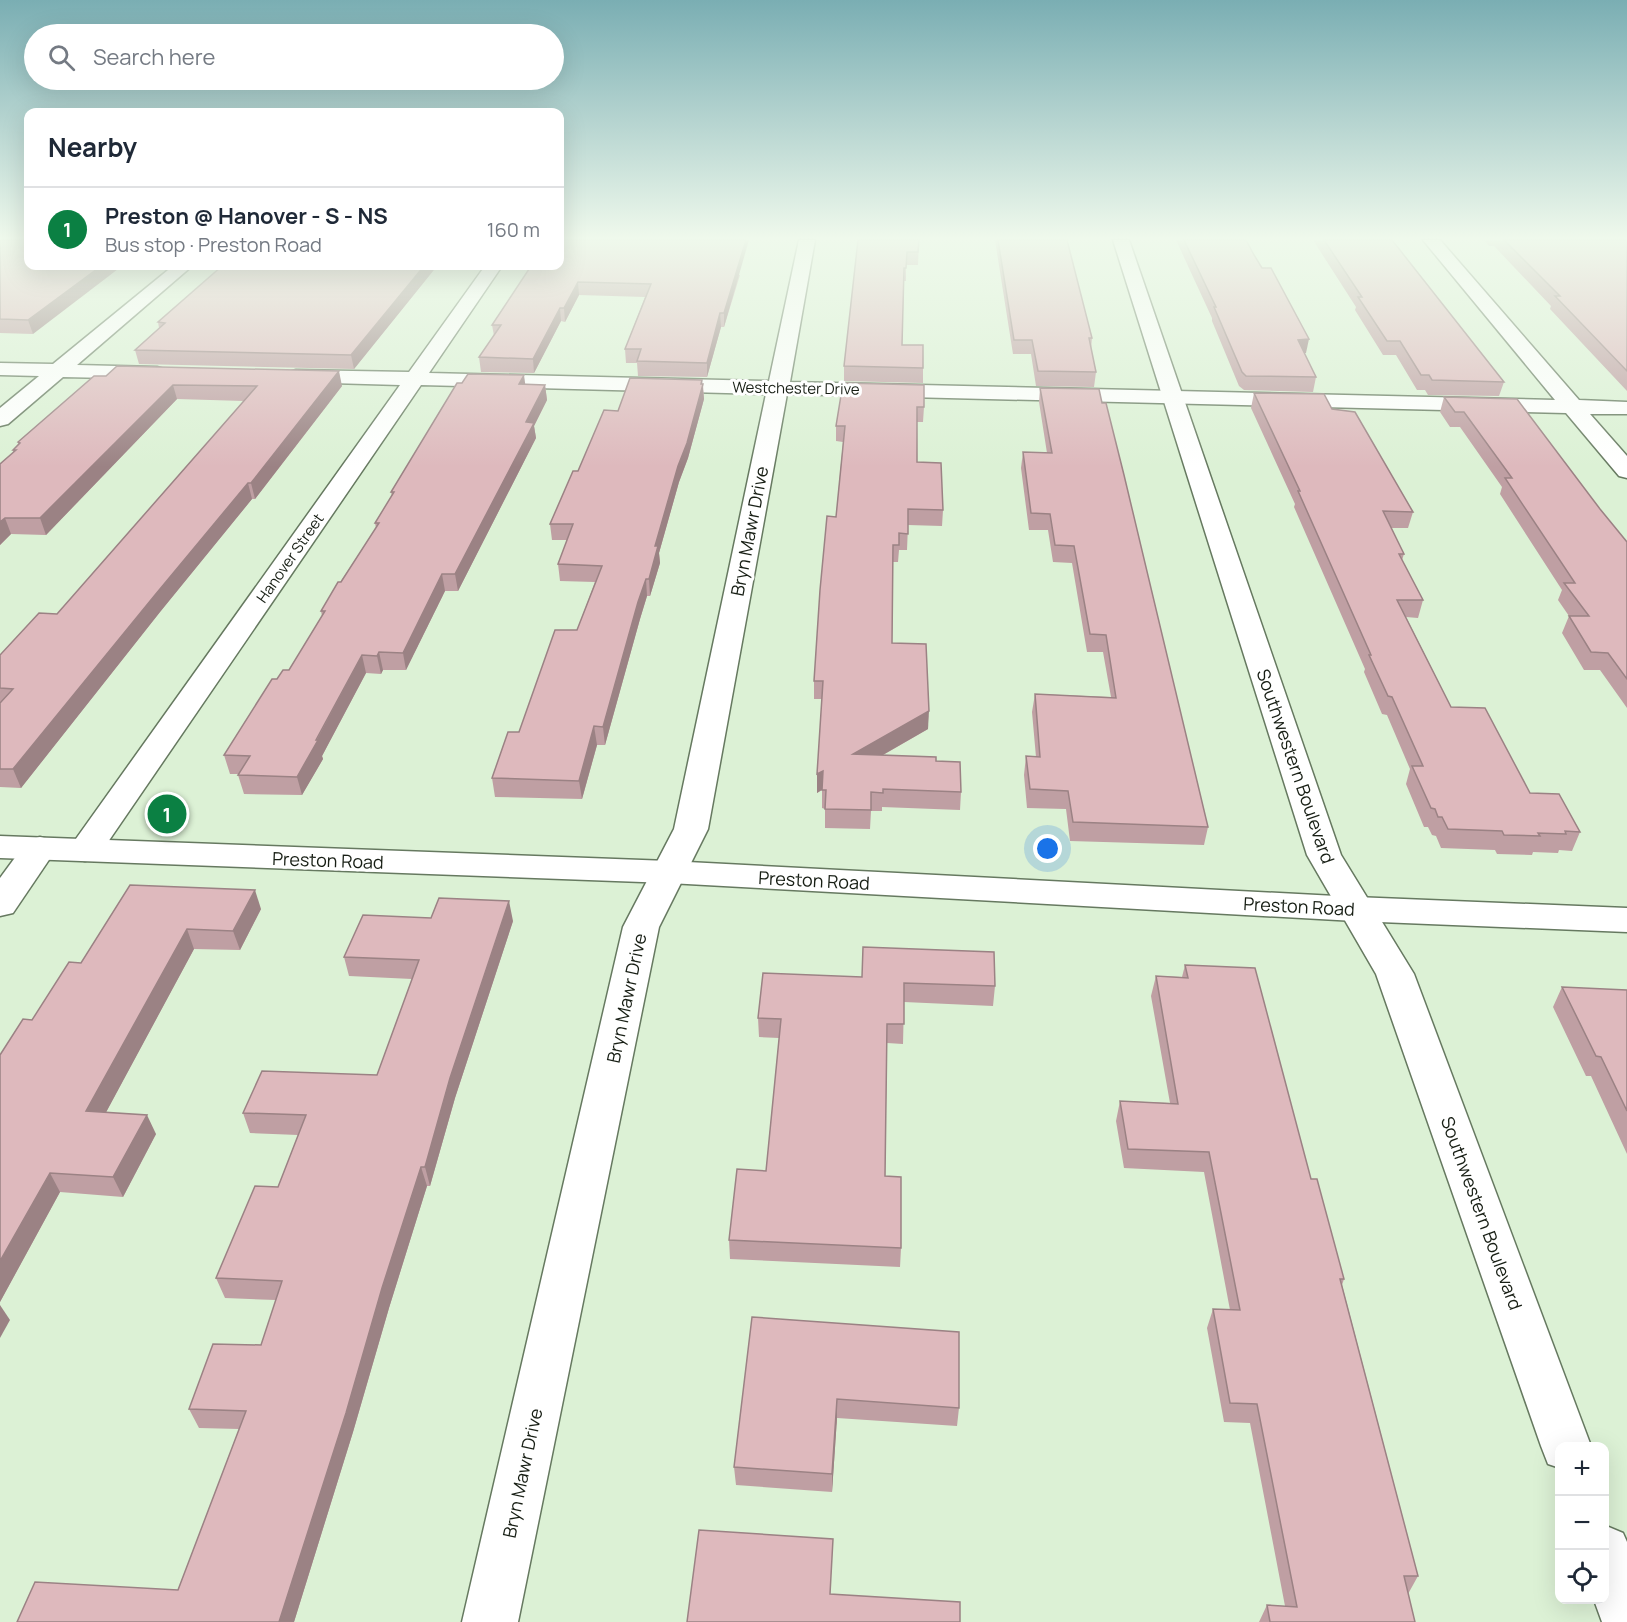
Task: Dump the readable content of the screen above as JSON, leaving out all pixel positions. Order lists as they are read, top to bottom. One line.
{"streets":{"street":["Westchester Drive","Bryn Mawr Drive","Hanover Street","Southwestern Boulevard","Preston Road"]},"crossings":[["Westchester Drive","Bryn Mawr Drive"],["Westchester Drive","Hanover Street"],["Westchester Drive","Southwestern Boulevard"],["Bryn Mawr Drive","Preston Road"],["Hanover Street","Preston Road"],["Southwestern Boulevard","Preston Road"]],"page":{"search":"Search here","heading":"Nearby","list":[{"mark":"1","name":"Preston @ Hanover - S - NS","note":"Bus stop · Preston Road","value":"160 m"}],"pins":"1","map_buttons":["+","−"]}}
